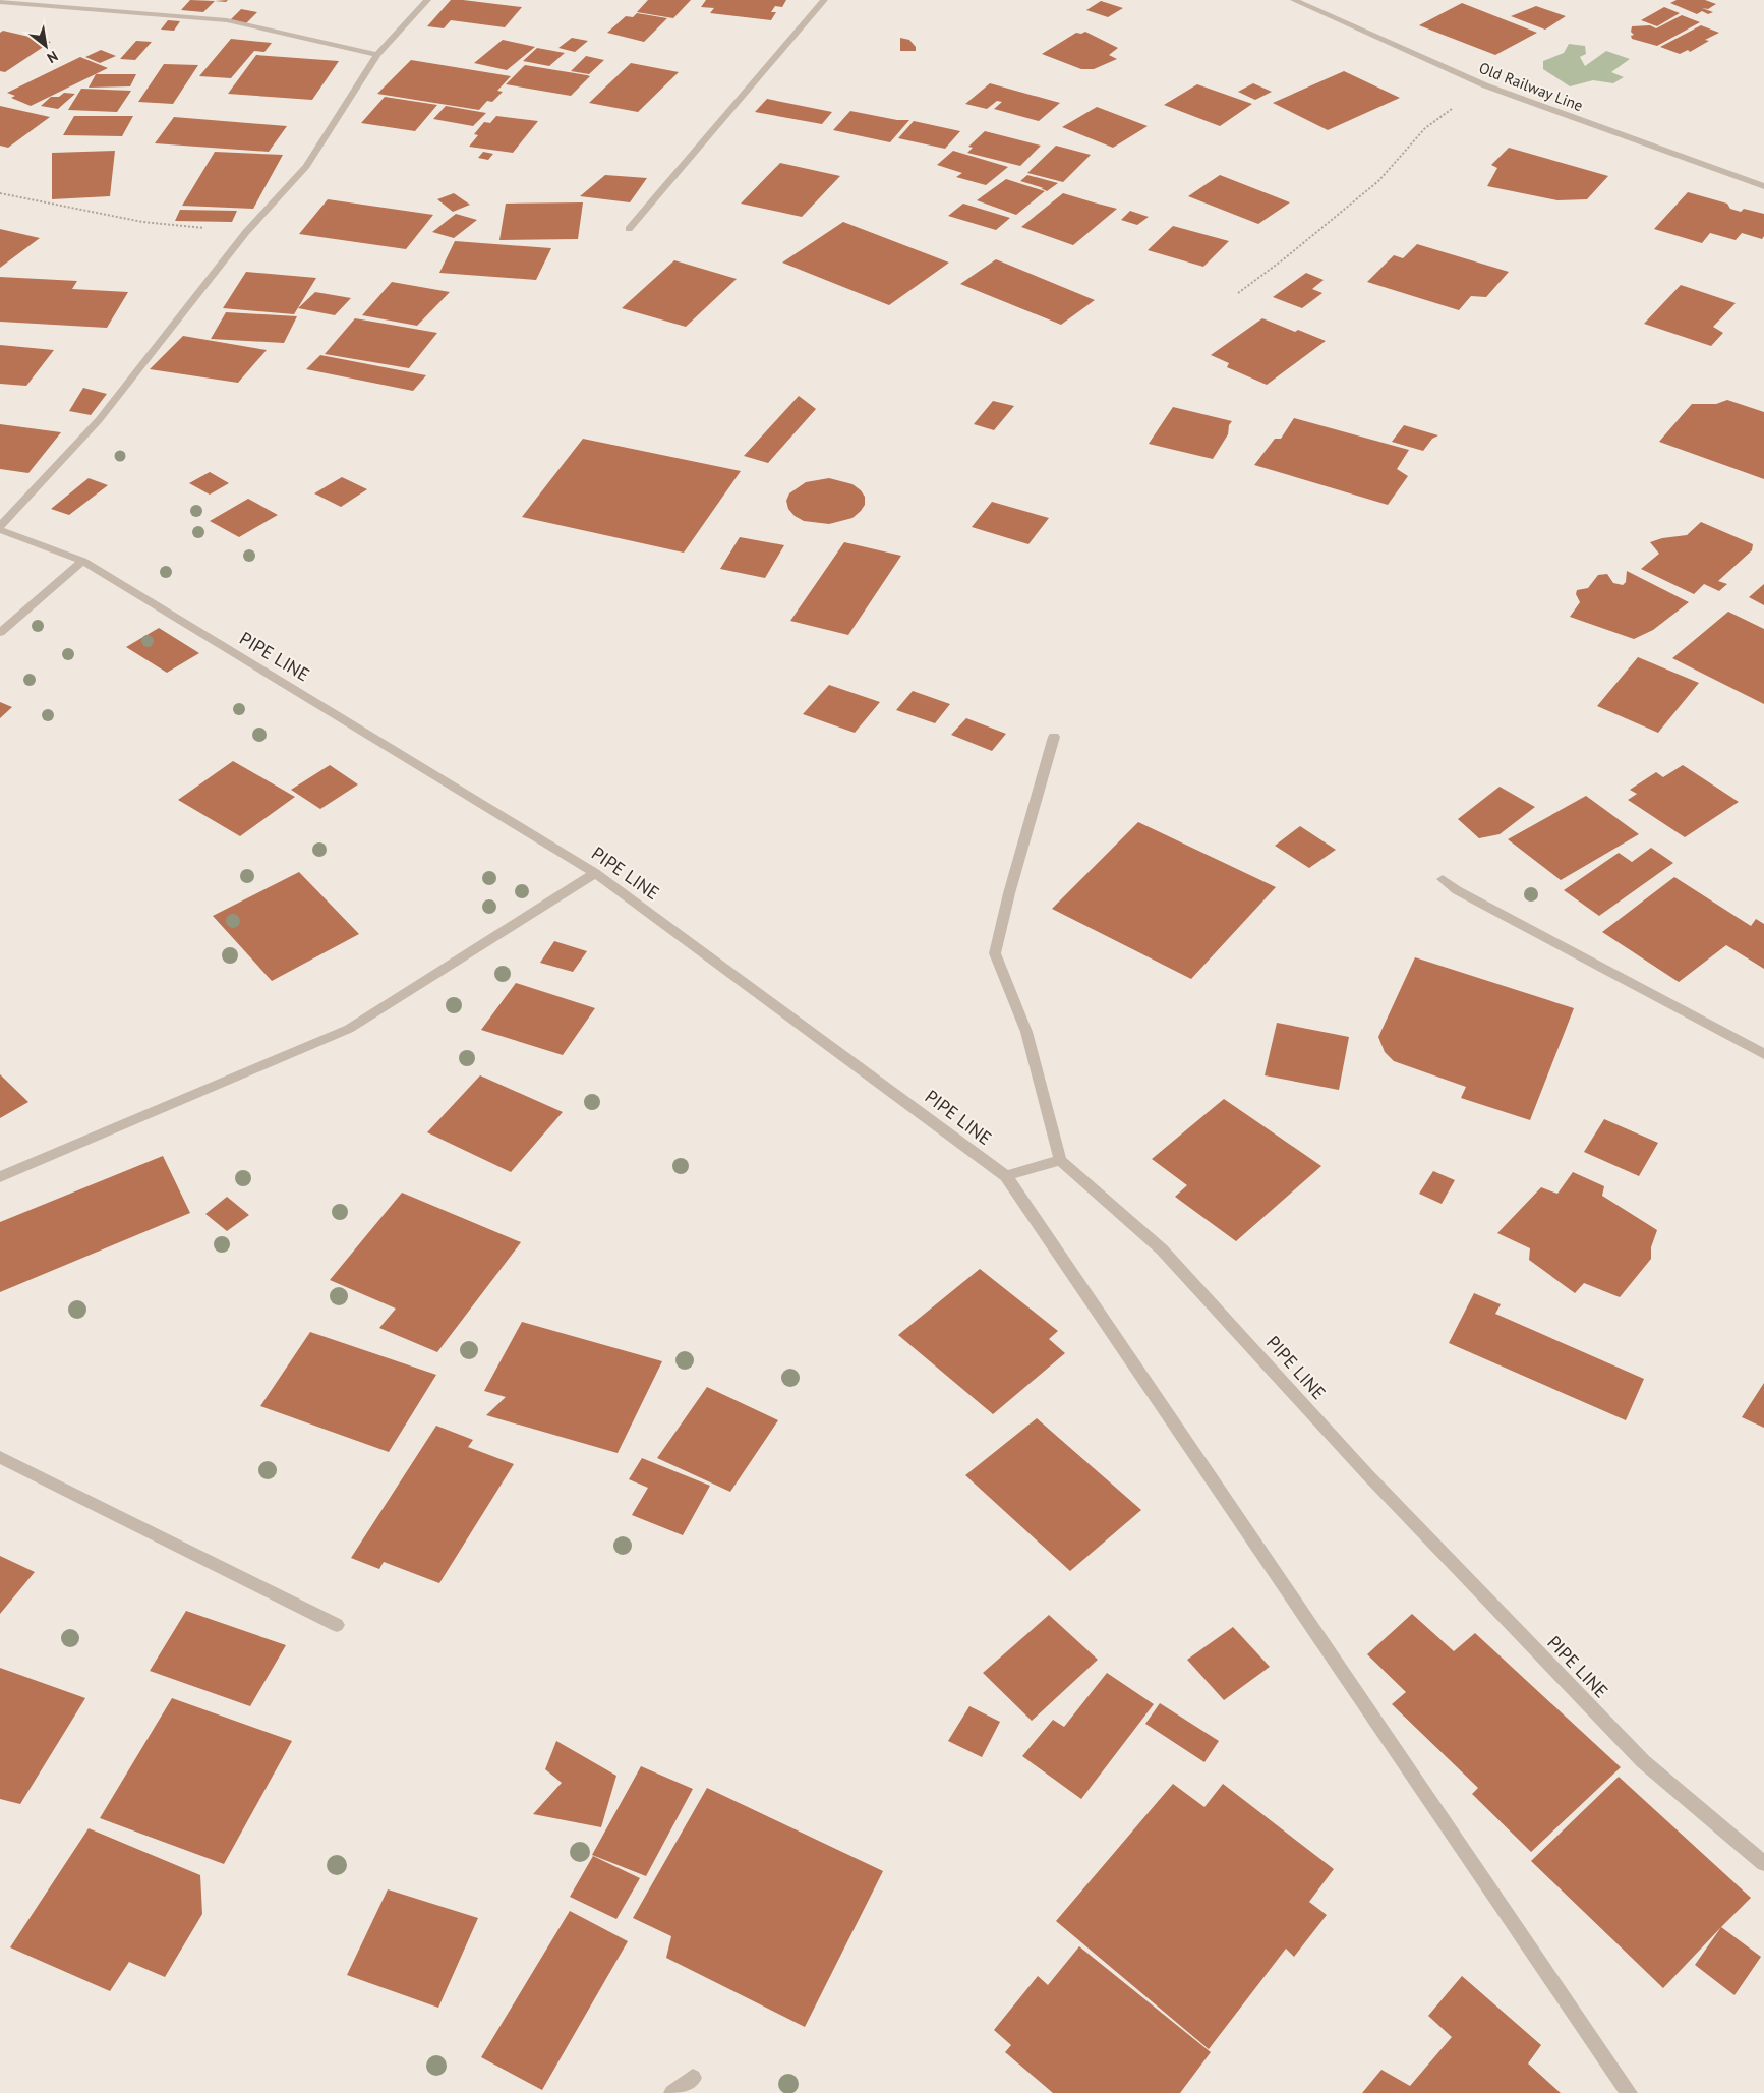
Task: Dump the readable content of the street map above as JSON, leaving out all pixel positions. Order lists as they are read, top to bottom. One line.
{"streets":{"street":["Old Railway Line","PIPE LINE"]},"north":"bottom right"}
